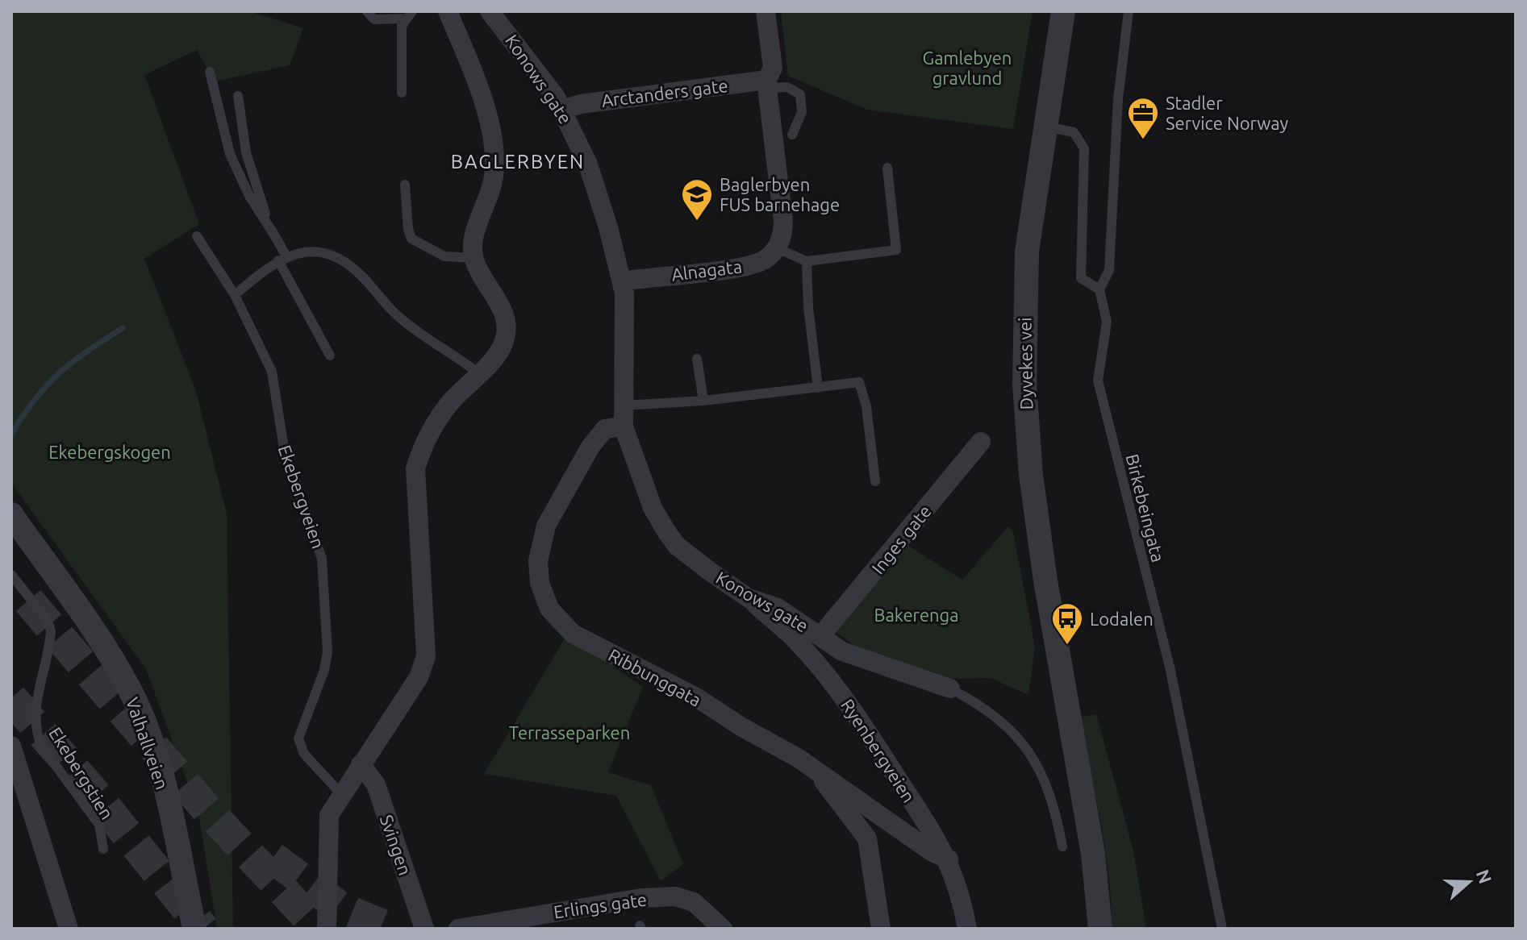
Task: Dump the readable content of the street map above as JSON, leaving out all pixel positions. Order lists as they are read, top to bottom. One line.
{"streets":{"street":["Konows gate","Arctanders gate","Alnagata","Dyvekes vei","Inges gate","Ribbunggata","Valhallveien","Ryenbergveien","Svingen","Erlings gate"],"lane":["Ekebergveien","Birkebeingata","Ekebergstien"]},"crossings":[["Konows gate","Arctanders gate"],["Konows gate","Alnagata"],["Konows gate","Inges gate"],["Konows gate","Ribbunggata"],["Konows gate","Ryenbergveien"],["Dyvekes vei","Birkebeingata"],["Ribbunggata","Ryenbergveien"]],"districts":["BAGLERBYEN"],"parks":["Gamlebyen gravlund","Ekebergskogen","Bakerenga","Terrasseparken"],"places":{"office":["Stadler Service Norway"],"school or university":["Baglerbyen FUS barnehage"],"bus stop":["Lodalen"]},"north":"right"}
